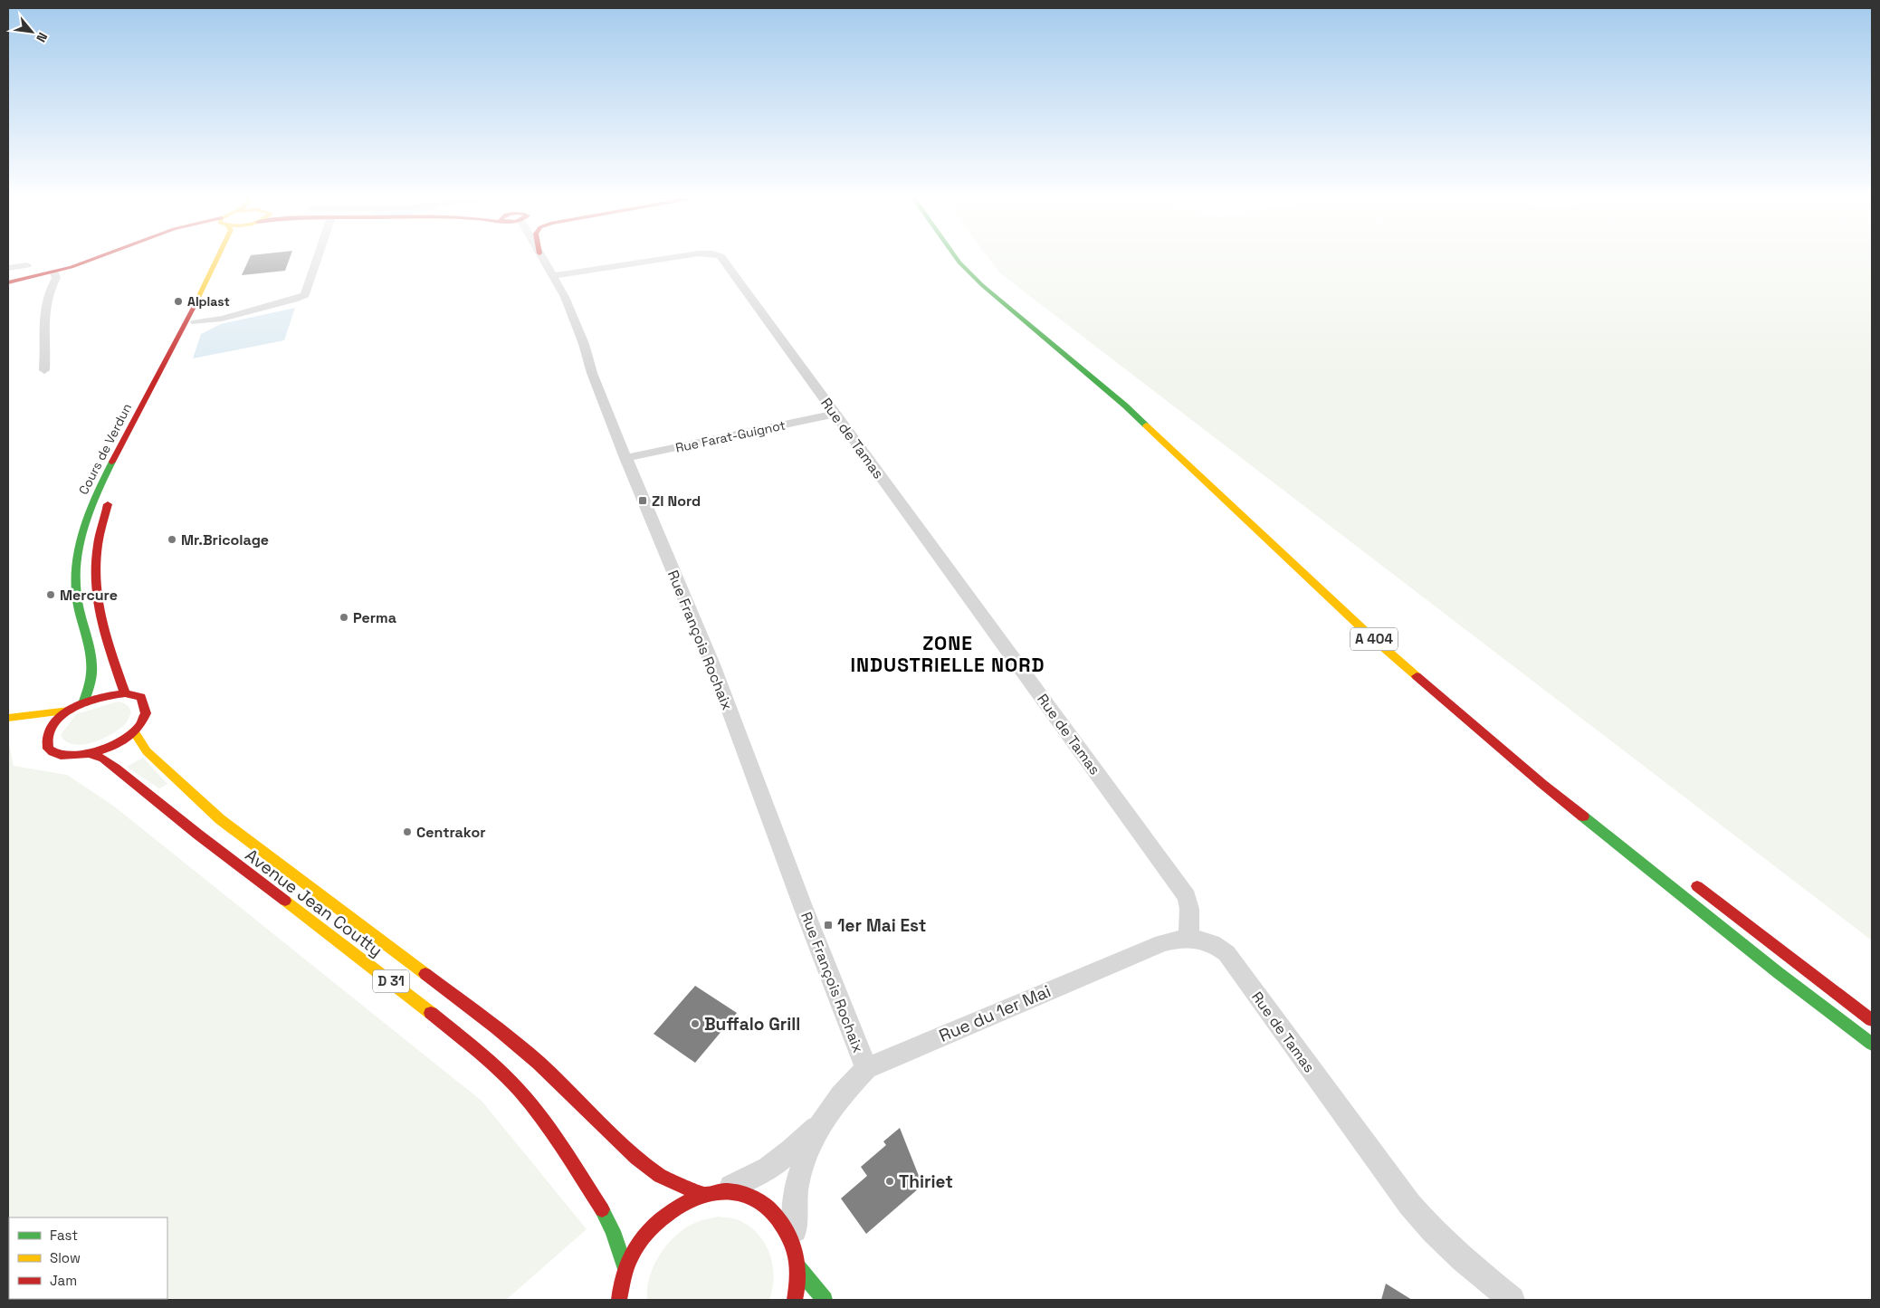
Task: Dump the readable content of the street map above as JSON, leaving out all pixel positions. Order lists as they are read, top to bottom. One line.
{"streets":{"main road":["Cours de Verdun","A 404","Avenue Jean Coutty","D 31"],"street":["Rue Farat-Guignot","Rue de Tamas","Rue François Rochaix","Rue du 1er Mai"]},"crossings":[["Rue Farat-Guignot","Rue de Tamas"],["Rue Farat-Guignot","Rue François Rochaix"],["Rue de Tamas","Rue François Rochaix"],["Rue de Tamas","Rue du 1er Mai"],["Rue François Rochaix","Rue du 1er Mai"],["Avenue Jean Coutty","Rue du 1er Mai"]],"districts":["ZONE INDUSTRIELLE NORD"],"places":{"other":["Alplast","Mr.Bricolage","Mercure","Perma","Centrakor","Buffalo Grill","Thiriet"],"transit":["ZI Nord","1er Mai Est"]},"legend":["Fast","Slow","Jam"],"north":"bottom right"}
